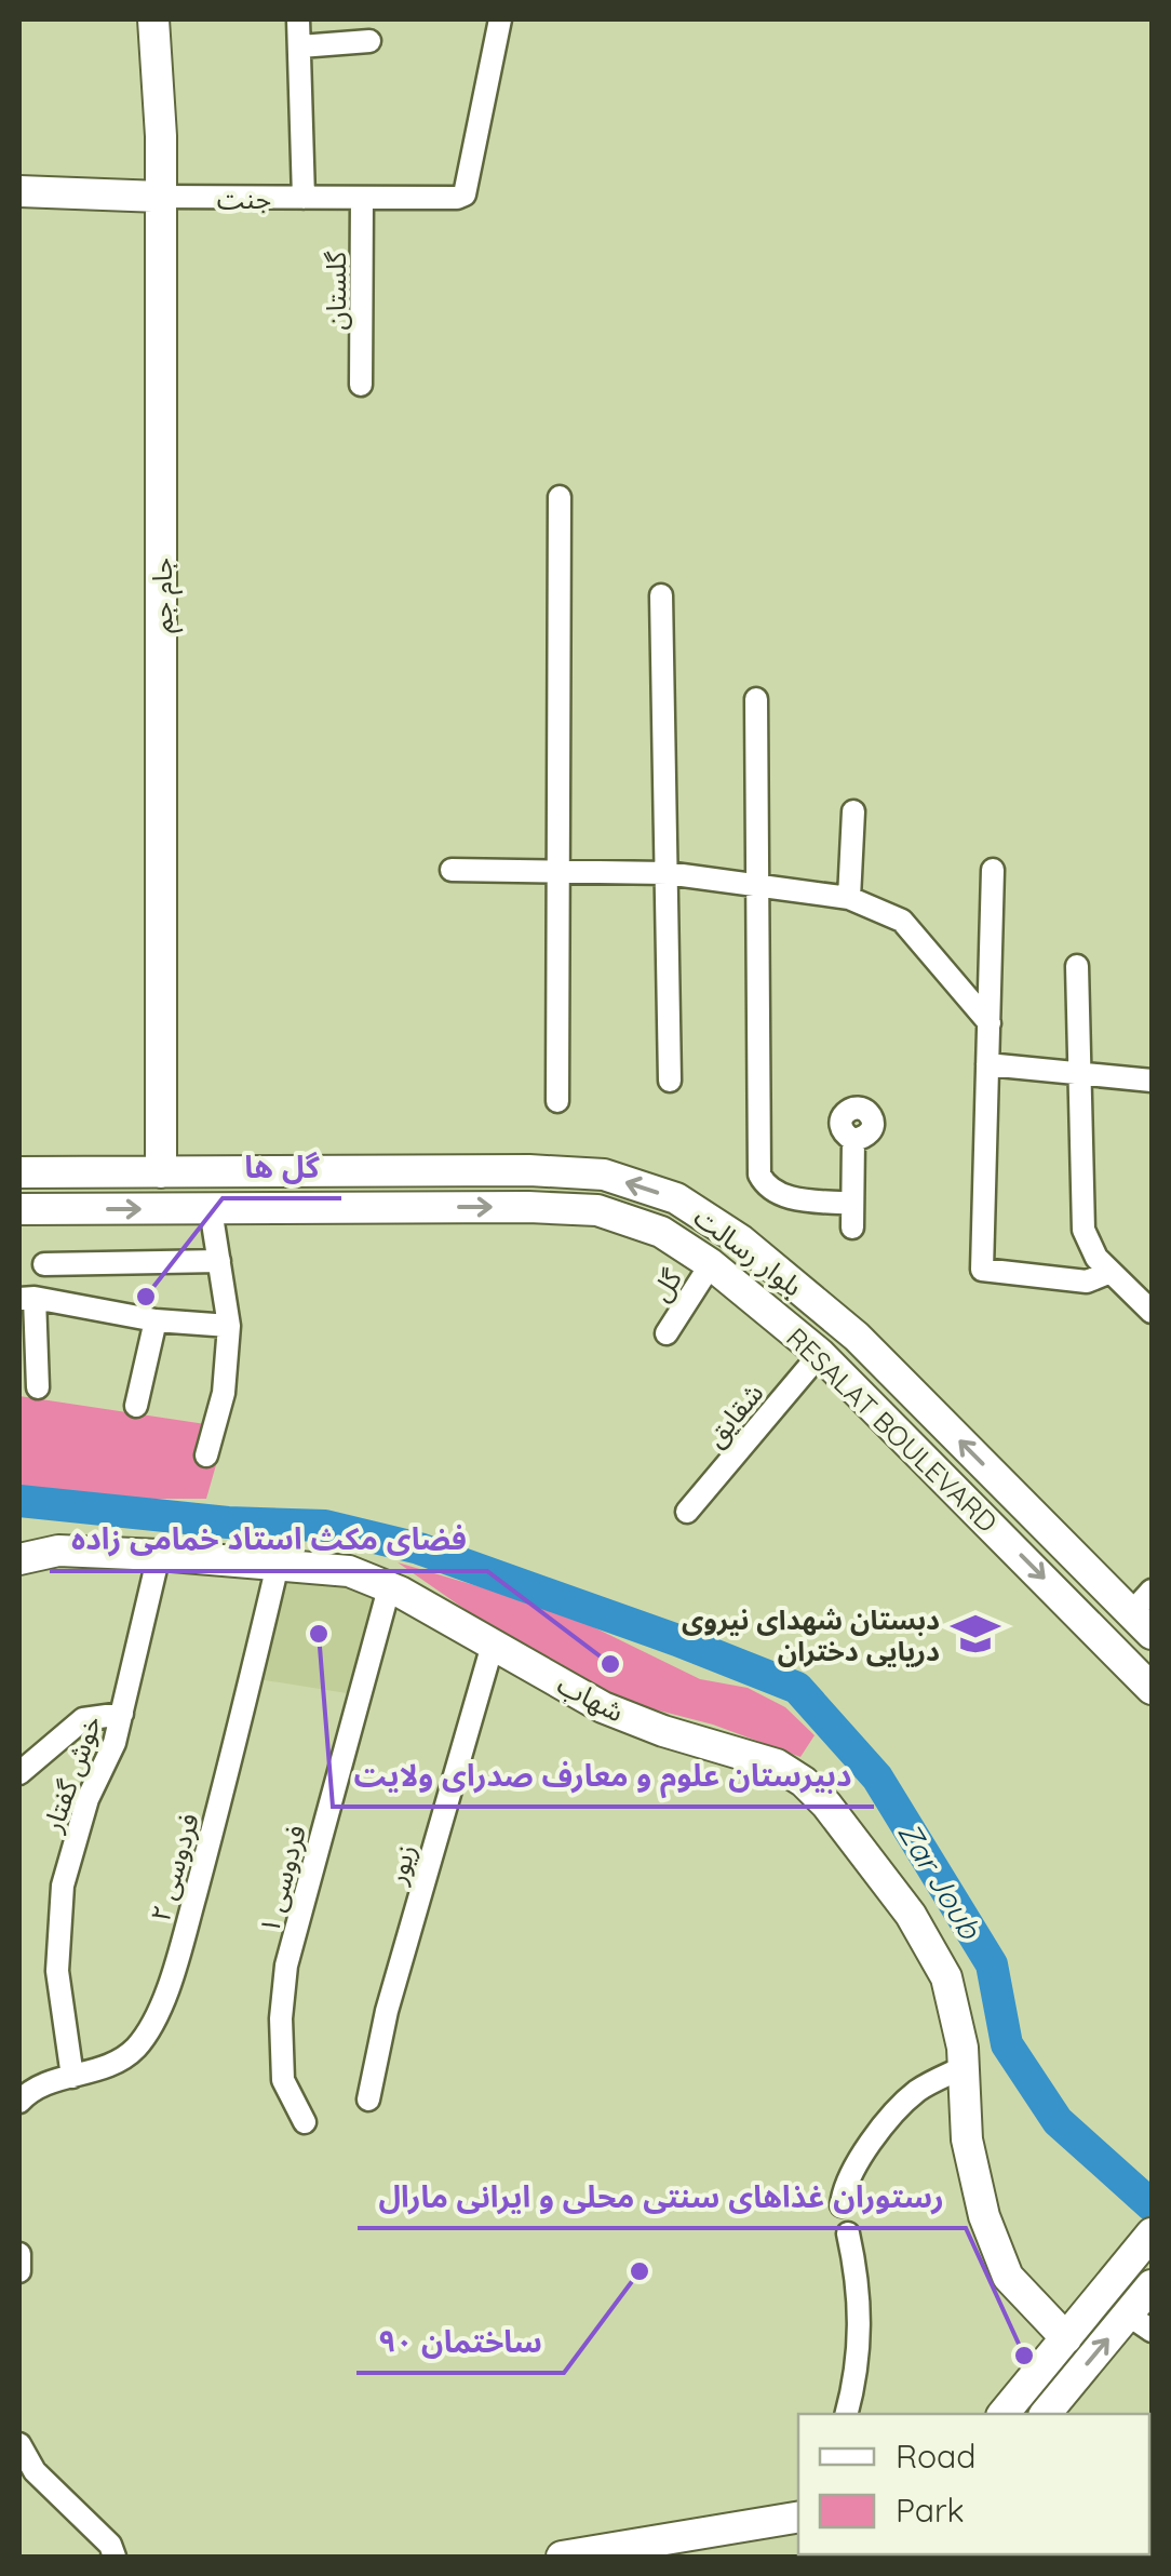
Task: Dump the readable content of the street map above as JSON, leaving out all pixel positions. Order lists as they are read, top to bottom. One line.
{"streets":{"street":["جنت","گلستان","جام جم","بلوار رسالت","گل","شقایق","RESALAT BOULEVARD","شهاب","خوش گفتار","زیور","فردوسی ۲","فردوسی ۱"]},"crossings":[["جنت","گلستان"],["جنت","جام جم"],["جام جم","بلوار رسالت"],["گل","RESALAT BOULEVARD"],["شقایق","RESALAT BOULEVARD"],["شهاب","خوش گفتار"],["شهاب","زیور"],["شهاب","فردوسی ۲"],["شهاب","فردوسی ۱"],["خوش گفتار","فردوسی ۲"]],"one_way":["بلوار رسالت"],"water":["Zar Joub"],"places":{"other":["گل ها","دبیرستان علوم و معارف صدرای ولایت","فضای مکث استاد خمامی زاده","ساختمان ۹۰","رستوران غذاهای سنتی محلی و ایرانی مارال"],"school or university":["دبستان شهدای نیروی دریایی دختران"]},"legend":["Road","Park"]}
